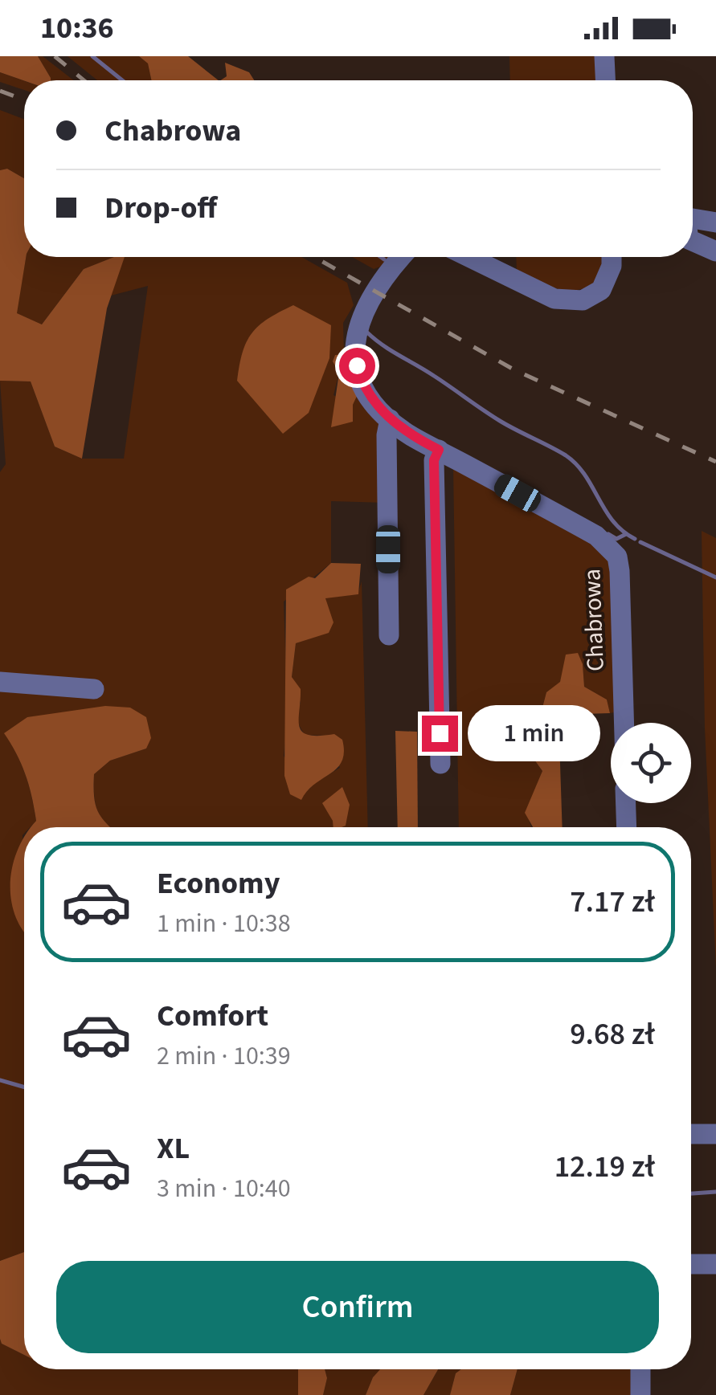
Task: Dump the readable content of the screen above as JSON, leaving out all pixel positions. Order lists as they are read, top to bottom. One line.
{"streets":{"street":["Chabrowa"]},"page":{"status":"10:36","banner":["Chabrowa","Drop-off"],"bubble":"1 min","list":[{"name":"Economy","note":"1 min · 10:38","value":"7.17 zł"},{"name":"Comfort","note":"2 min · 10:39","value":"9.68 zł"},{"name":"XL","note":"3 min · 10:40","value":"12.19 zł"}],"buttons":"Confirm"}}
